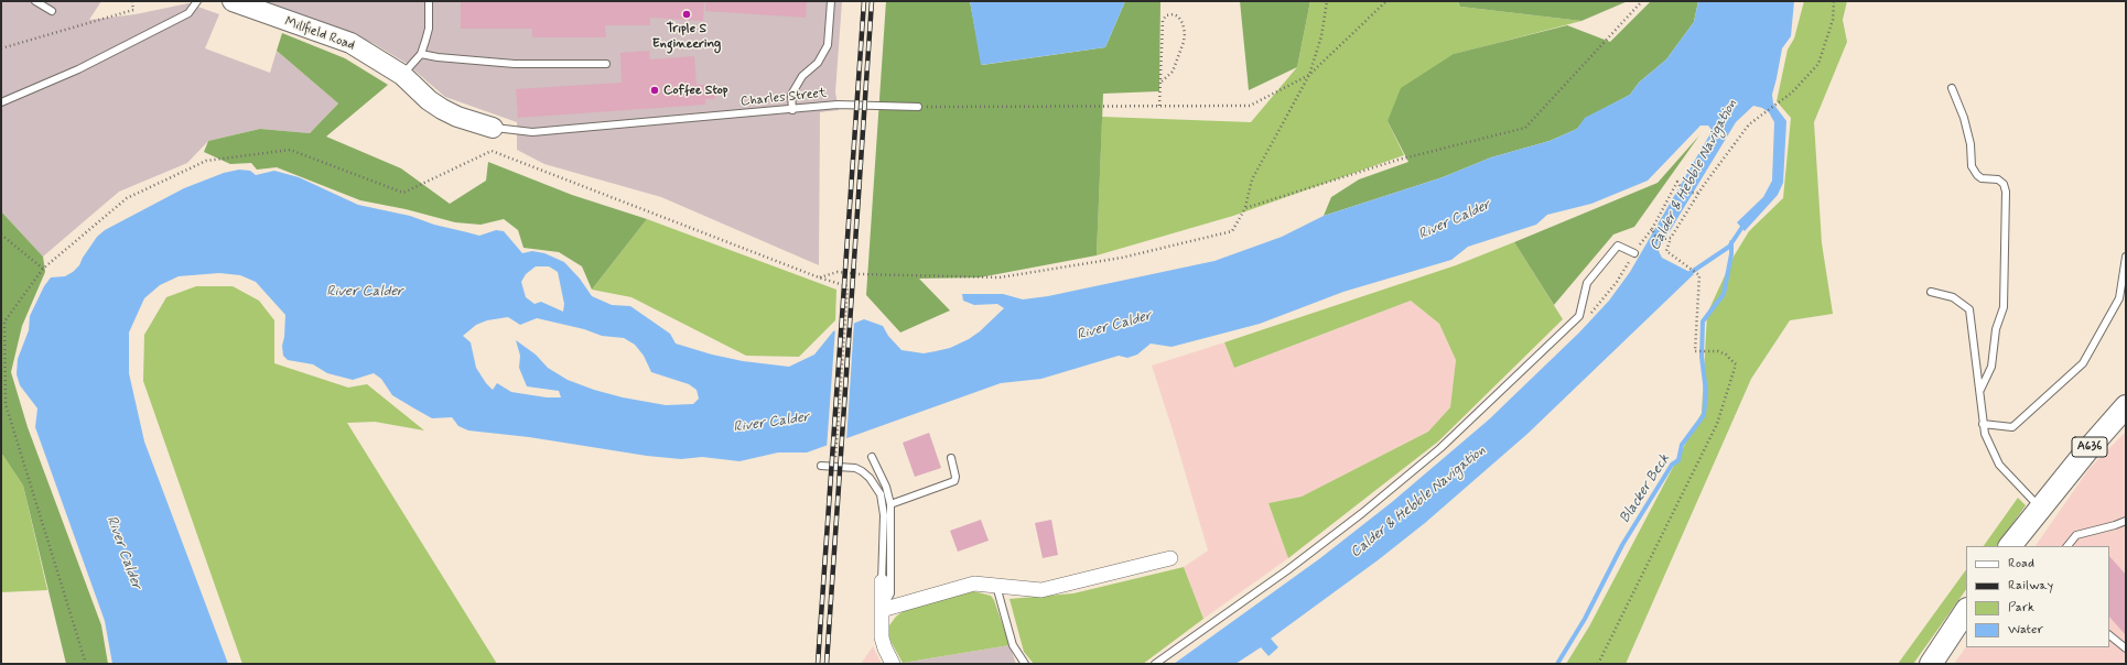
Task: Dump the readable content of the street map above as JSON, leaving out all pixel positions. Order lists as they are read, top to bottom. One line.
{"streets":{"main road":["A636"],"street":["Millfield Road"],"lane":["Charles Street"]},"crossings":[["Millfield Road","Charles Street"]],"water":["Calder & Hebble Navigation","River Calder","Blacker Beck"],"places":["Triple S Engineering","Coffee Stop"],"legend":["Road","Railway","Park","Water"]}
